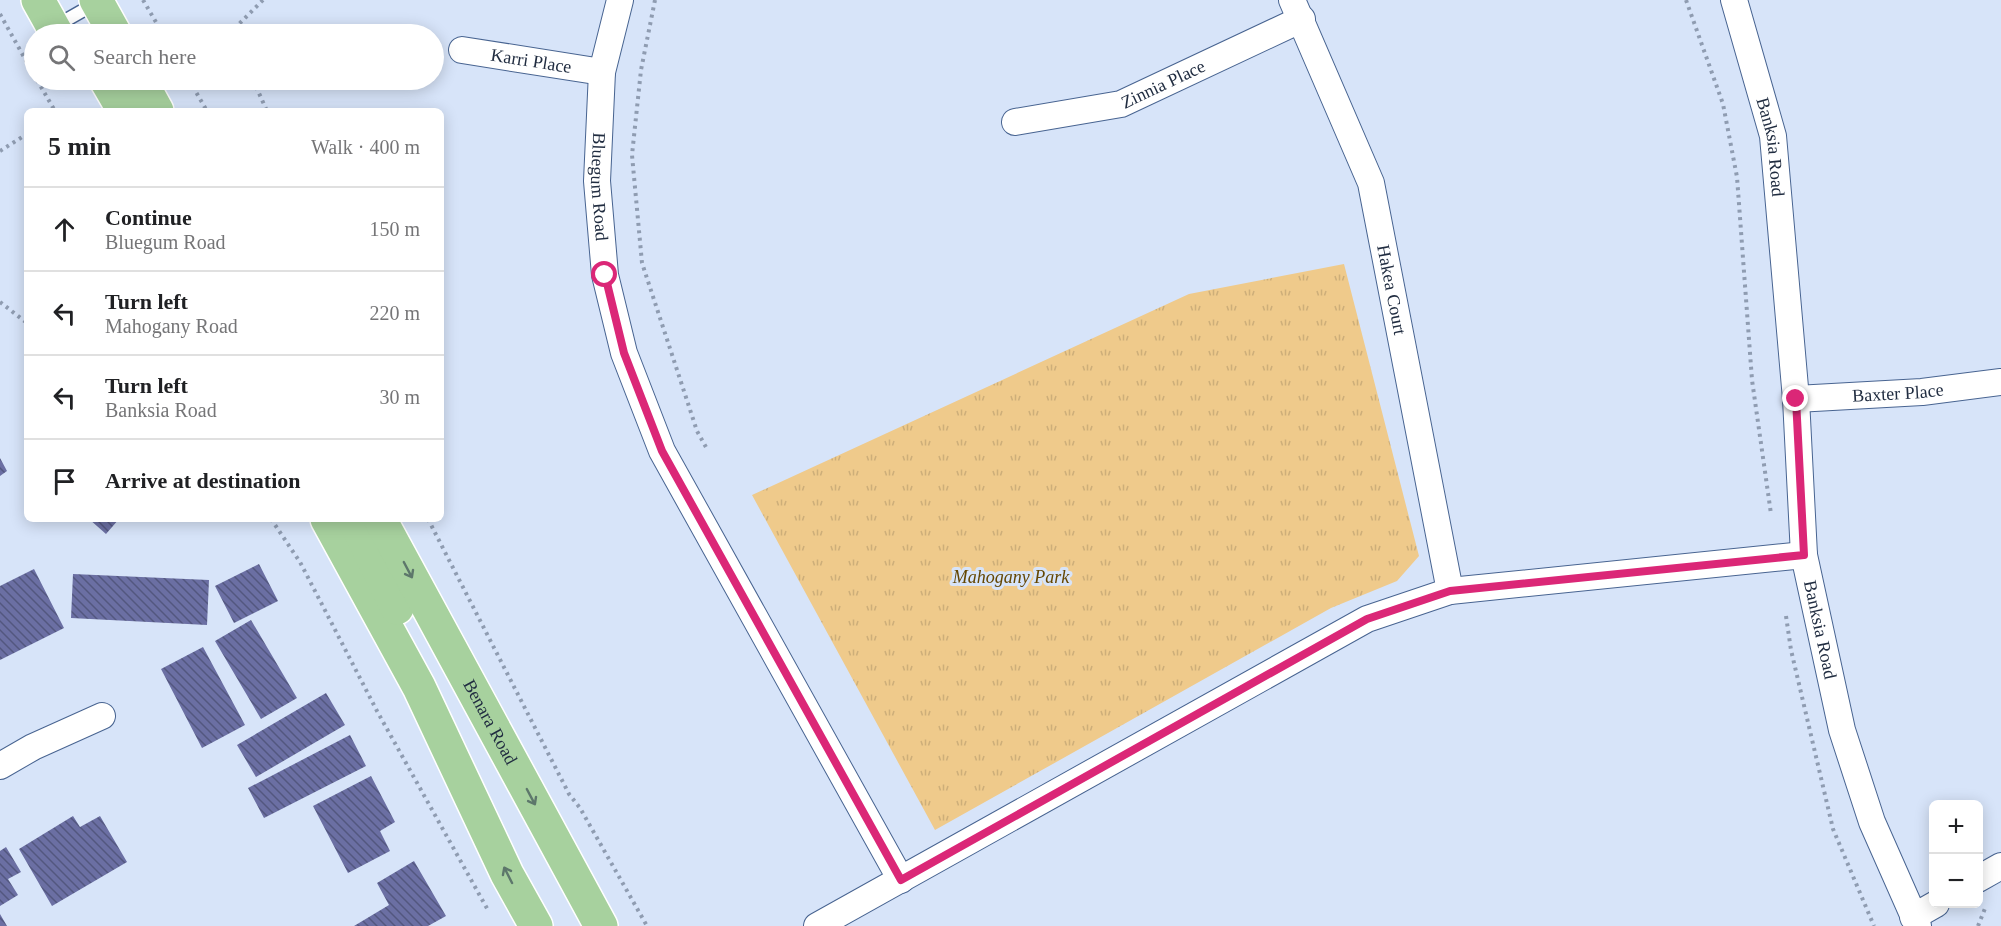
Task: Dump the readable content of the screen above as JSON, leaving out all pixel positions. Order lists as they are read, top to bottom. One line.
{"streets":{"main road":["Benara Road"],"street":["Karri Place","Zinnia Place","Banksia Road","Bluegum Road","Hakea Court","Baxter Place"]},"crossings":[["Karri Place","Bluegum Road"],["Zinnia Place","Hakea Court"],["Banksia Road","Baxter Place"]],"parks":["Mahogany Park"],"page":{"search":"Search here","heading":["5 min","Walk · 400 m"],"list":[["Continue","Bluegum Road","150 m"],["Turn left","Mahogany Road","220 m"],["Turn left","Banksia Road","30 m"],"Arrive at destination"],"map_buttons":["+","−"]}}
